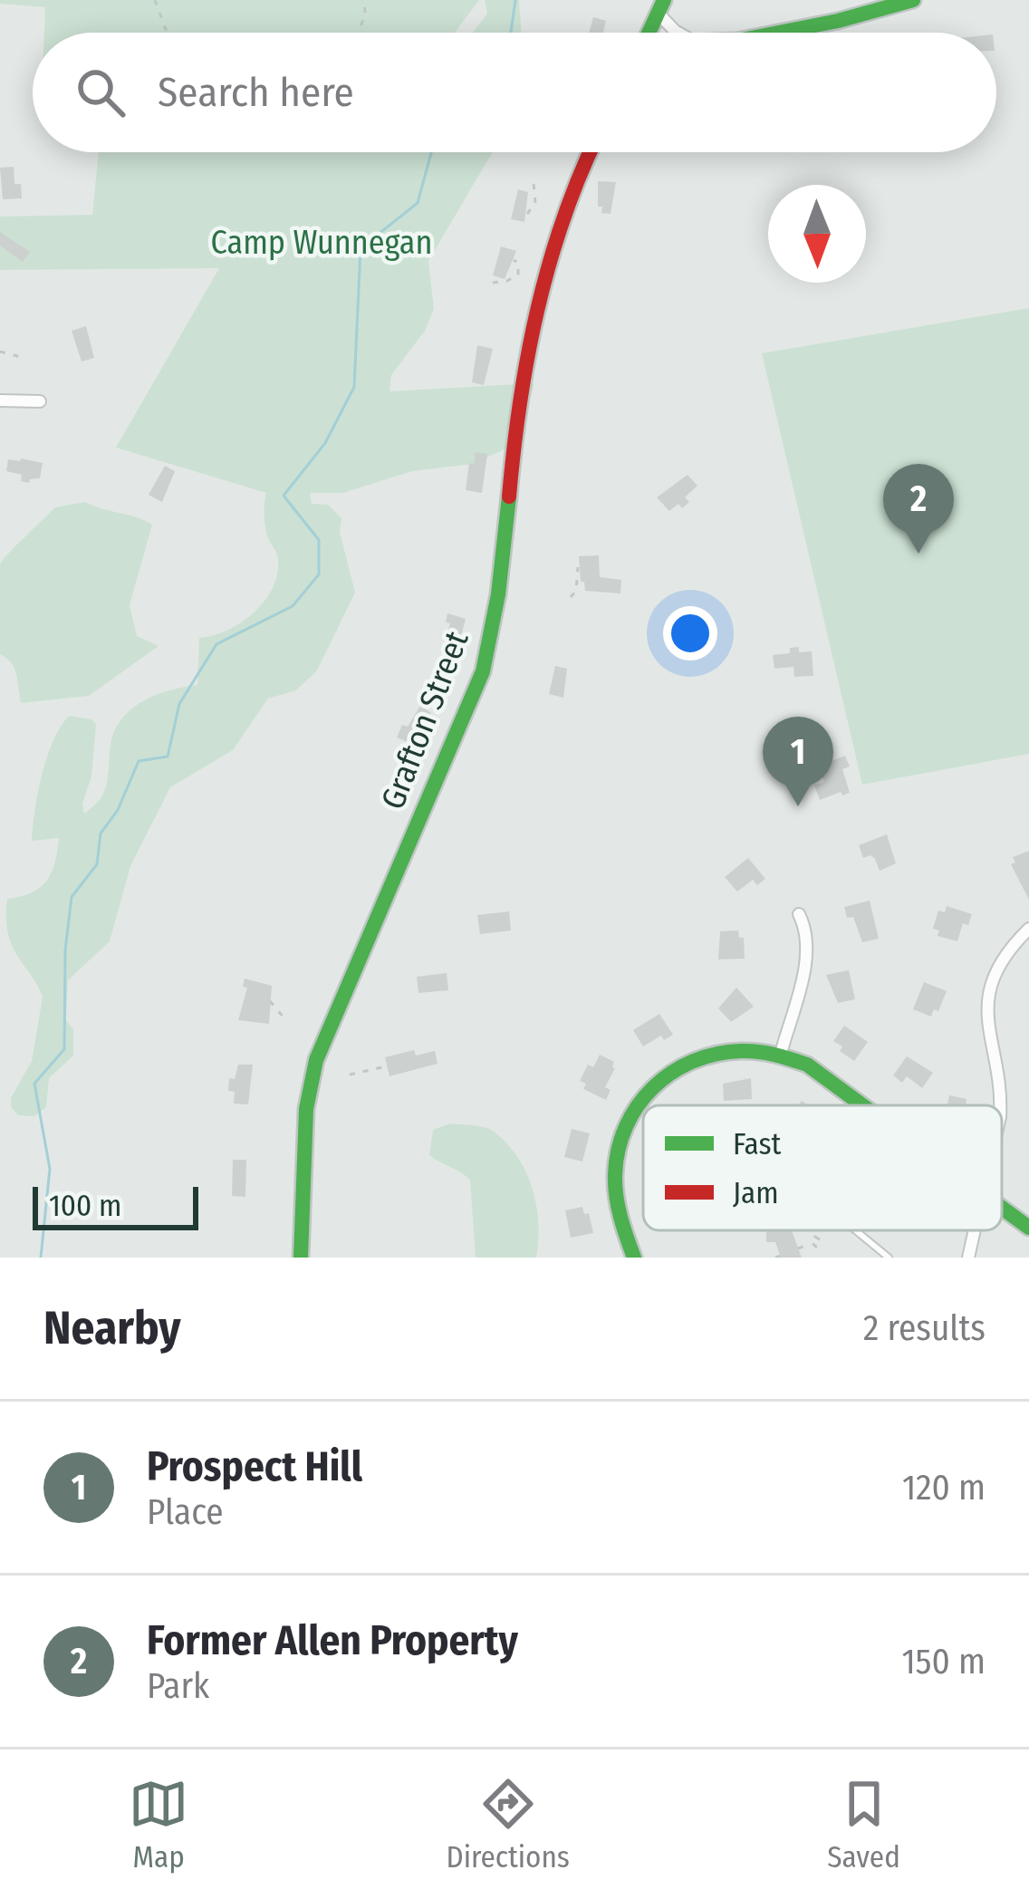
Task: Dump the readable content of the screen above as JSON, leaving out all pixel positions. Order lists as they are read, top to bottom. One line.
{"streets":{"street":["Grafton Street"]},"parks":["Camp Wunnegan"],"legend":["Fast","Jam"],"scale_bar":"100 m","north":"bottom","page":{"search":"Search here","pins":["2","1"],"scale":"100 m","heading":["Nearby","2 results"],"list":[{"mark":"1","name":"Prospect Hill","note":"Place","value":"120 m"},{"mark":"2","name":"Former Allen Property","note":"Park","value":"150 m"}],"nav":["Map","Directions","Saved"]}}
